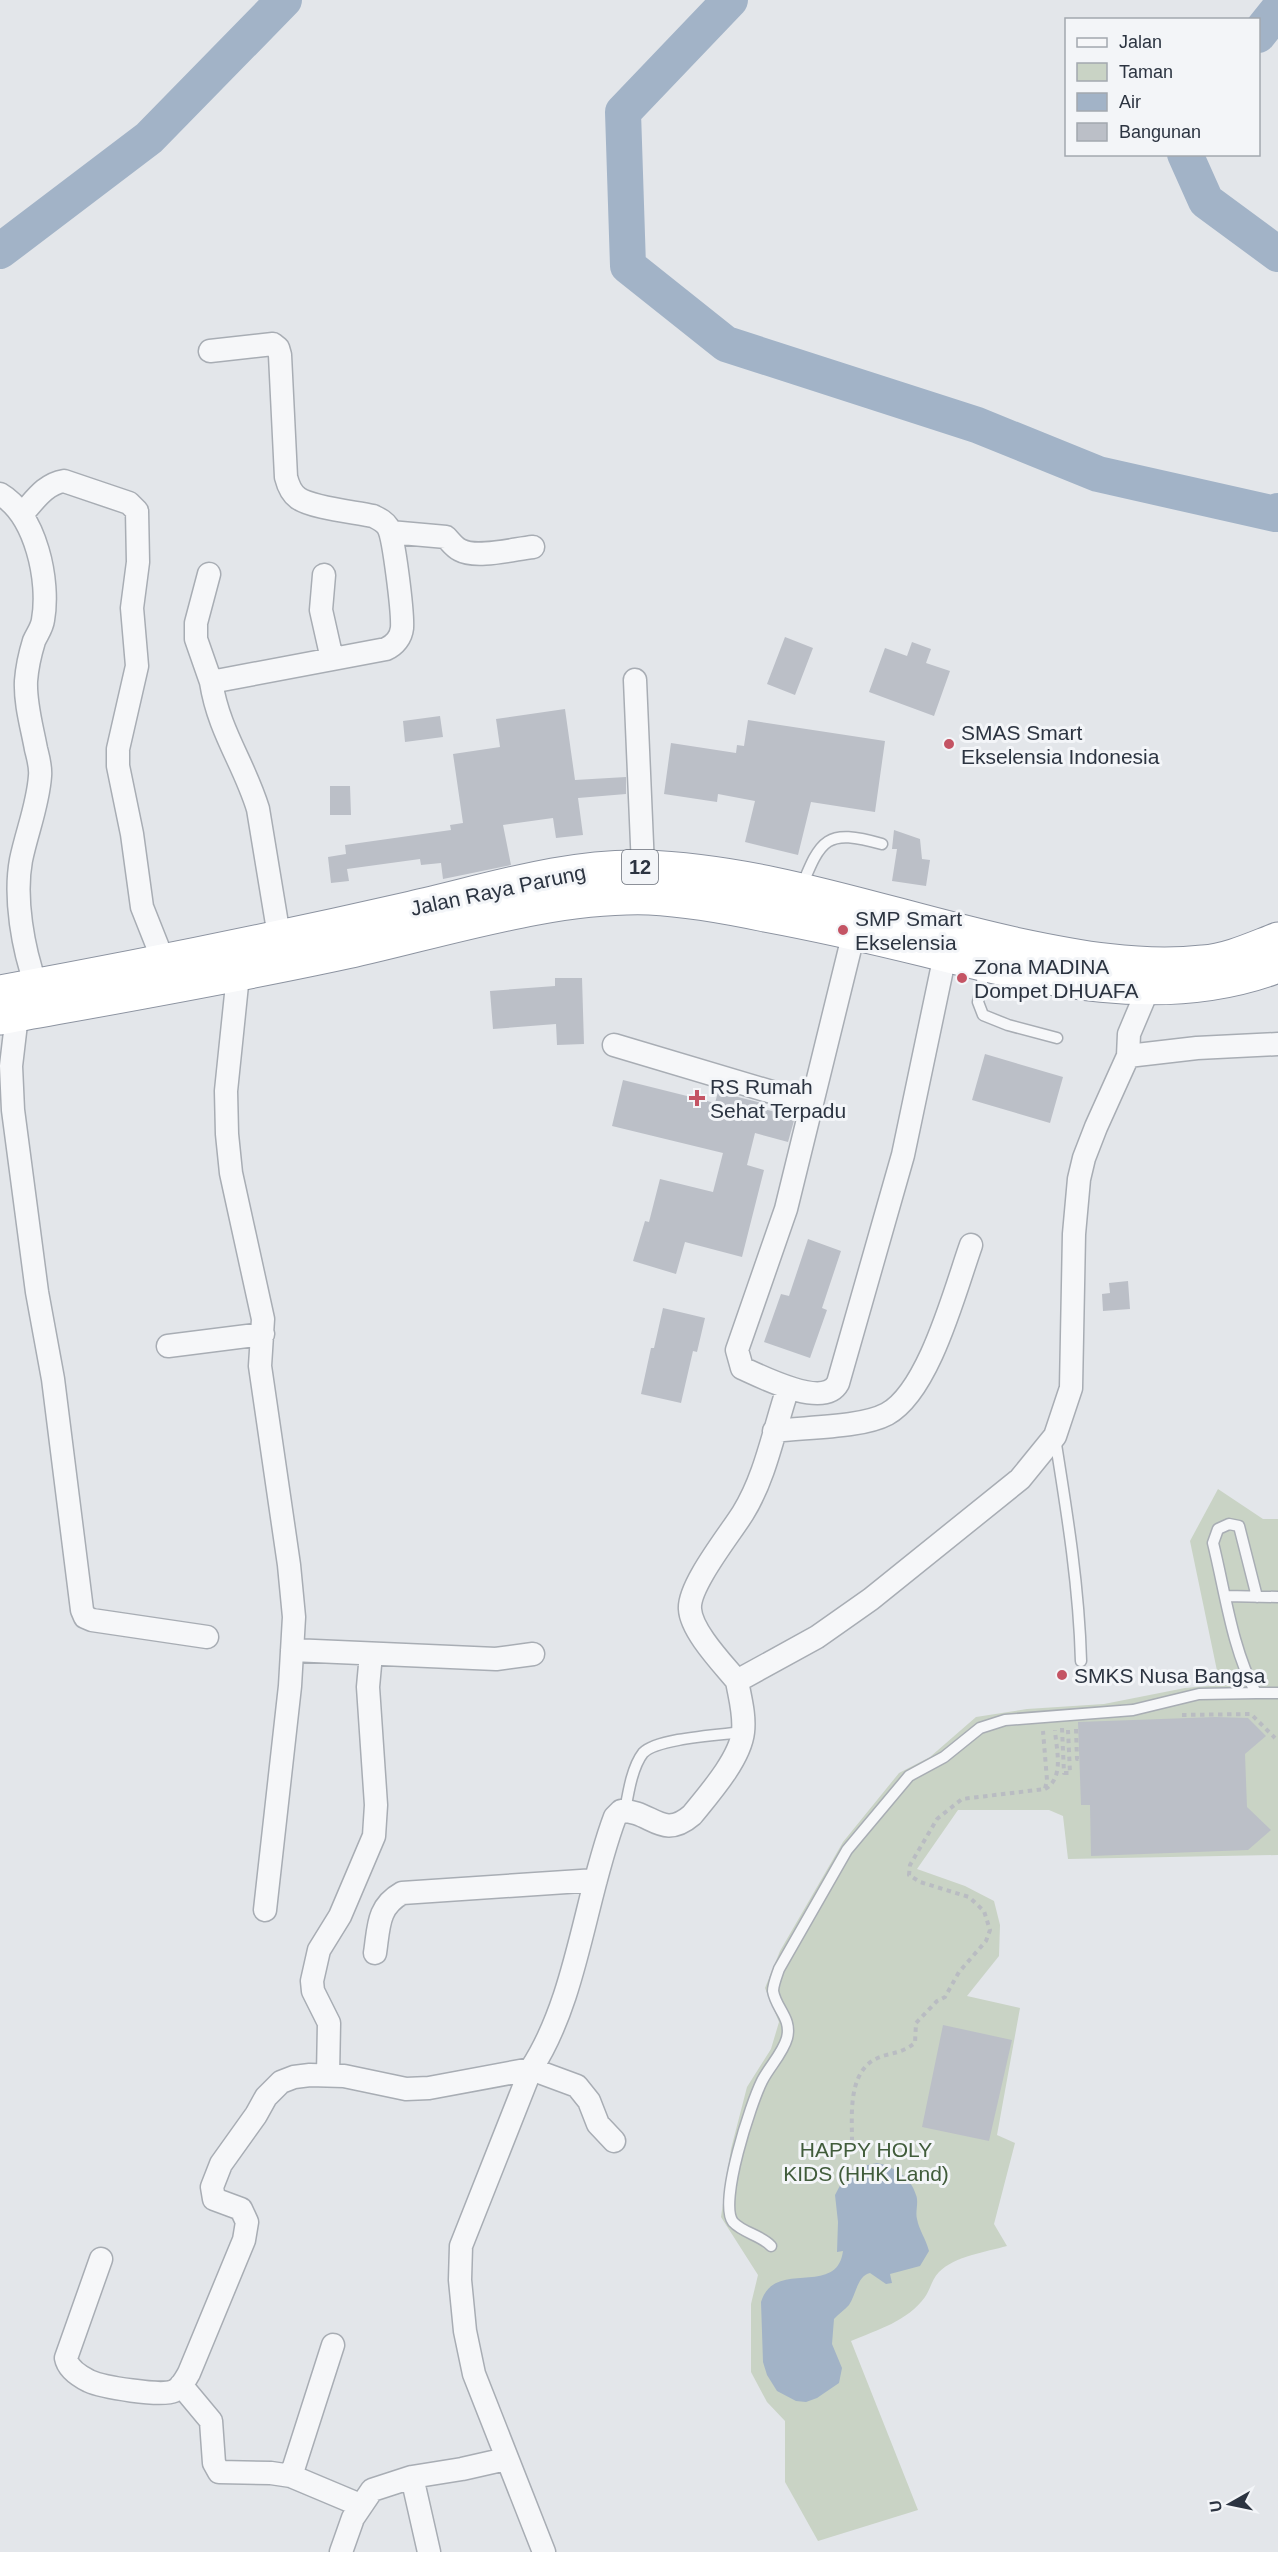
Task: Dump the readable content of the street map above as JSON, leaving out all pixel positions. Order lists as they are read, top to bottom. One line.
{"streets":{"highway":["12","Jalan Raya Parung"]},"parks":["HAPPY HOLY KIDS (HHK Land)"],"places":{"other":["SMAS Smart Ekselensia Indonesia","SMP Smart Ekselensia","Zona MADINA Dompet DHUAFA","SMKS Nusa Bangsa"],"health":["RS Rumah Sehat Terpadu"]},"legend":["Jalan","Taman","Air","Bangunan"],"north":"left"}
